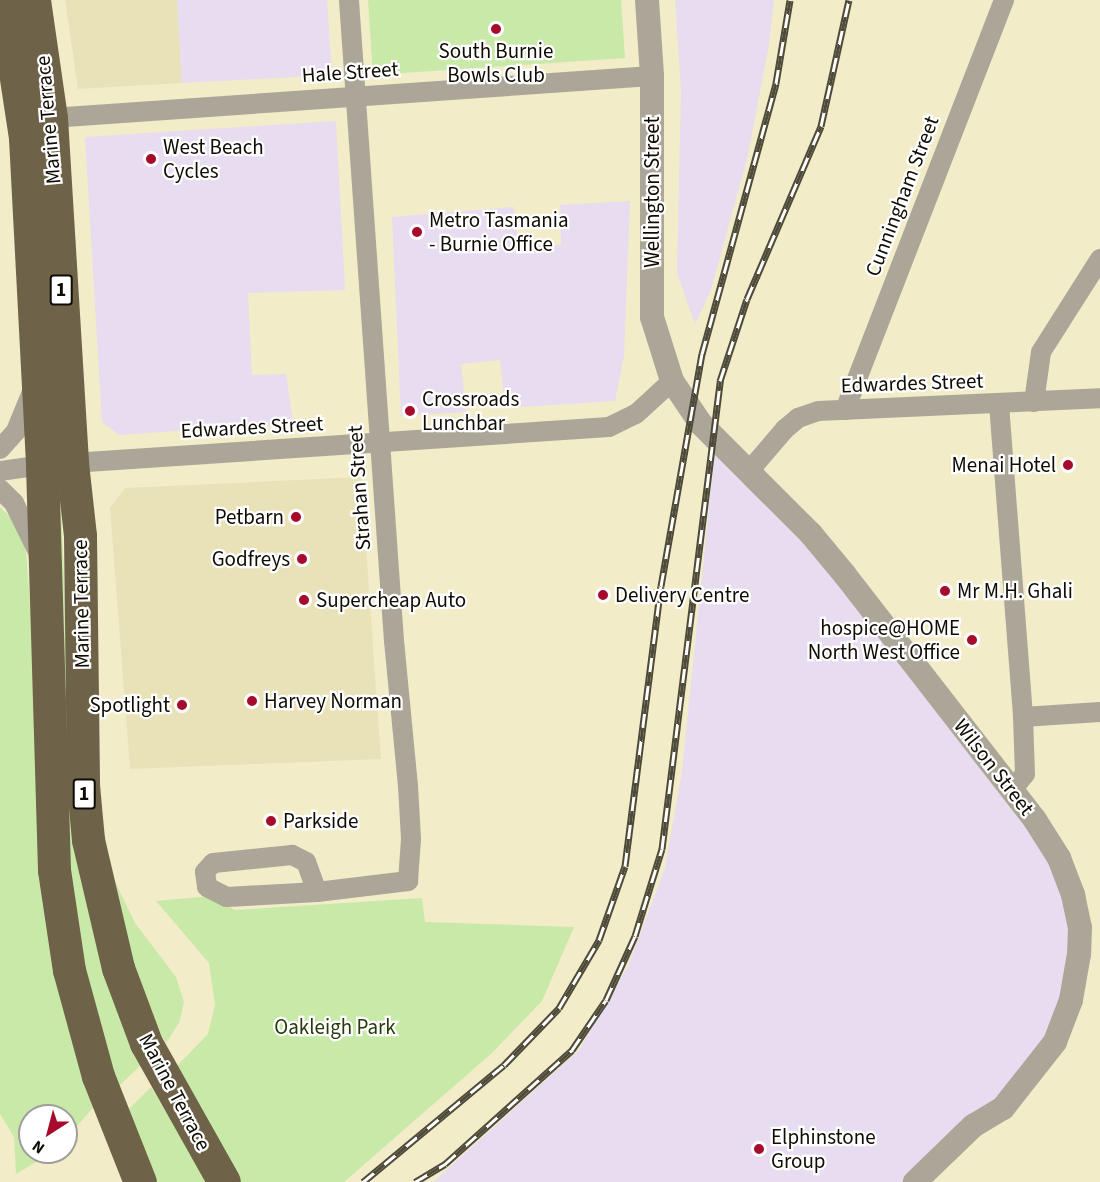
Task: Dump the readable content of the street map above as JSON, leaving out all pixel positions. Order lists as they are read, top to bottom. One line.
{"streets":{"highway":["Marine Terrace","1"],"street":["Hale Street","Wellington Street","Cunningham Street","Edwardes Street","Strahan Street","Wilson Street"]},"crossings":[["Hale Street","Marine Terrace"],["Hale Street","Wellington Street"],["Hale Street","Strahan Street"],["Marine Terrace","Edwardes Street"],["Wellington Street","Edwardes Street"],["Wellington Street","Wilson Street"],["Cunningham Street","Edwardes Street"],["Edwardes Street","Strahan Street"],["Edwardes Street","Wilson Street"]],"parks":["Oakleigh Park"],"places":["South Burnie Bowls Club","West Beach Cycles","Metro Tasmania - Burnie Office","Crossroads Lunchbar","Menai Hotel","Petbarn","Godfreys","Mr M.H. Ghali","Delivery Centre","Supercheap Auto","hospice@HOME North West Office","Harvey Norman","Spotlight","Parkside","Elphinstone Group"],"north":"bottom left"}
